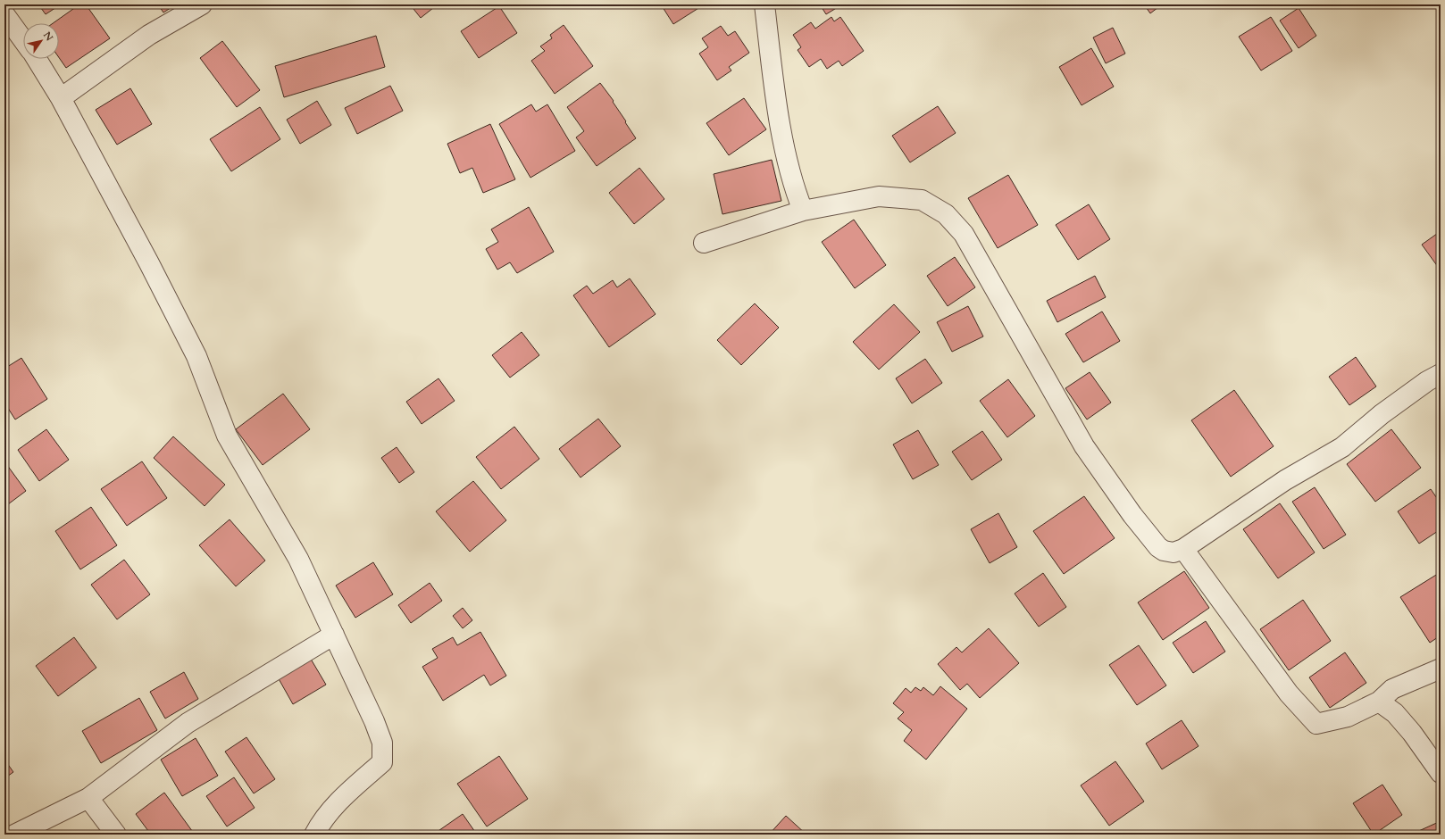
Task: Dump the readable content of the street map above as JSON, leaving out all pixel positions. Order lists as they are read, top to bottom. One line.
{"north":"top right"}
